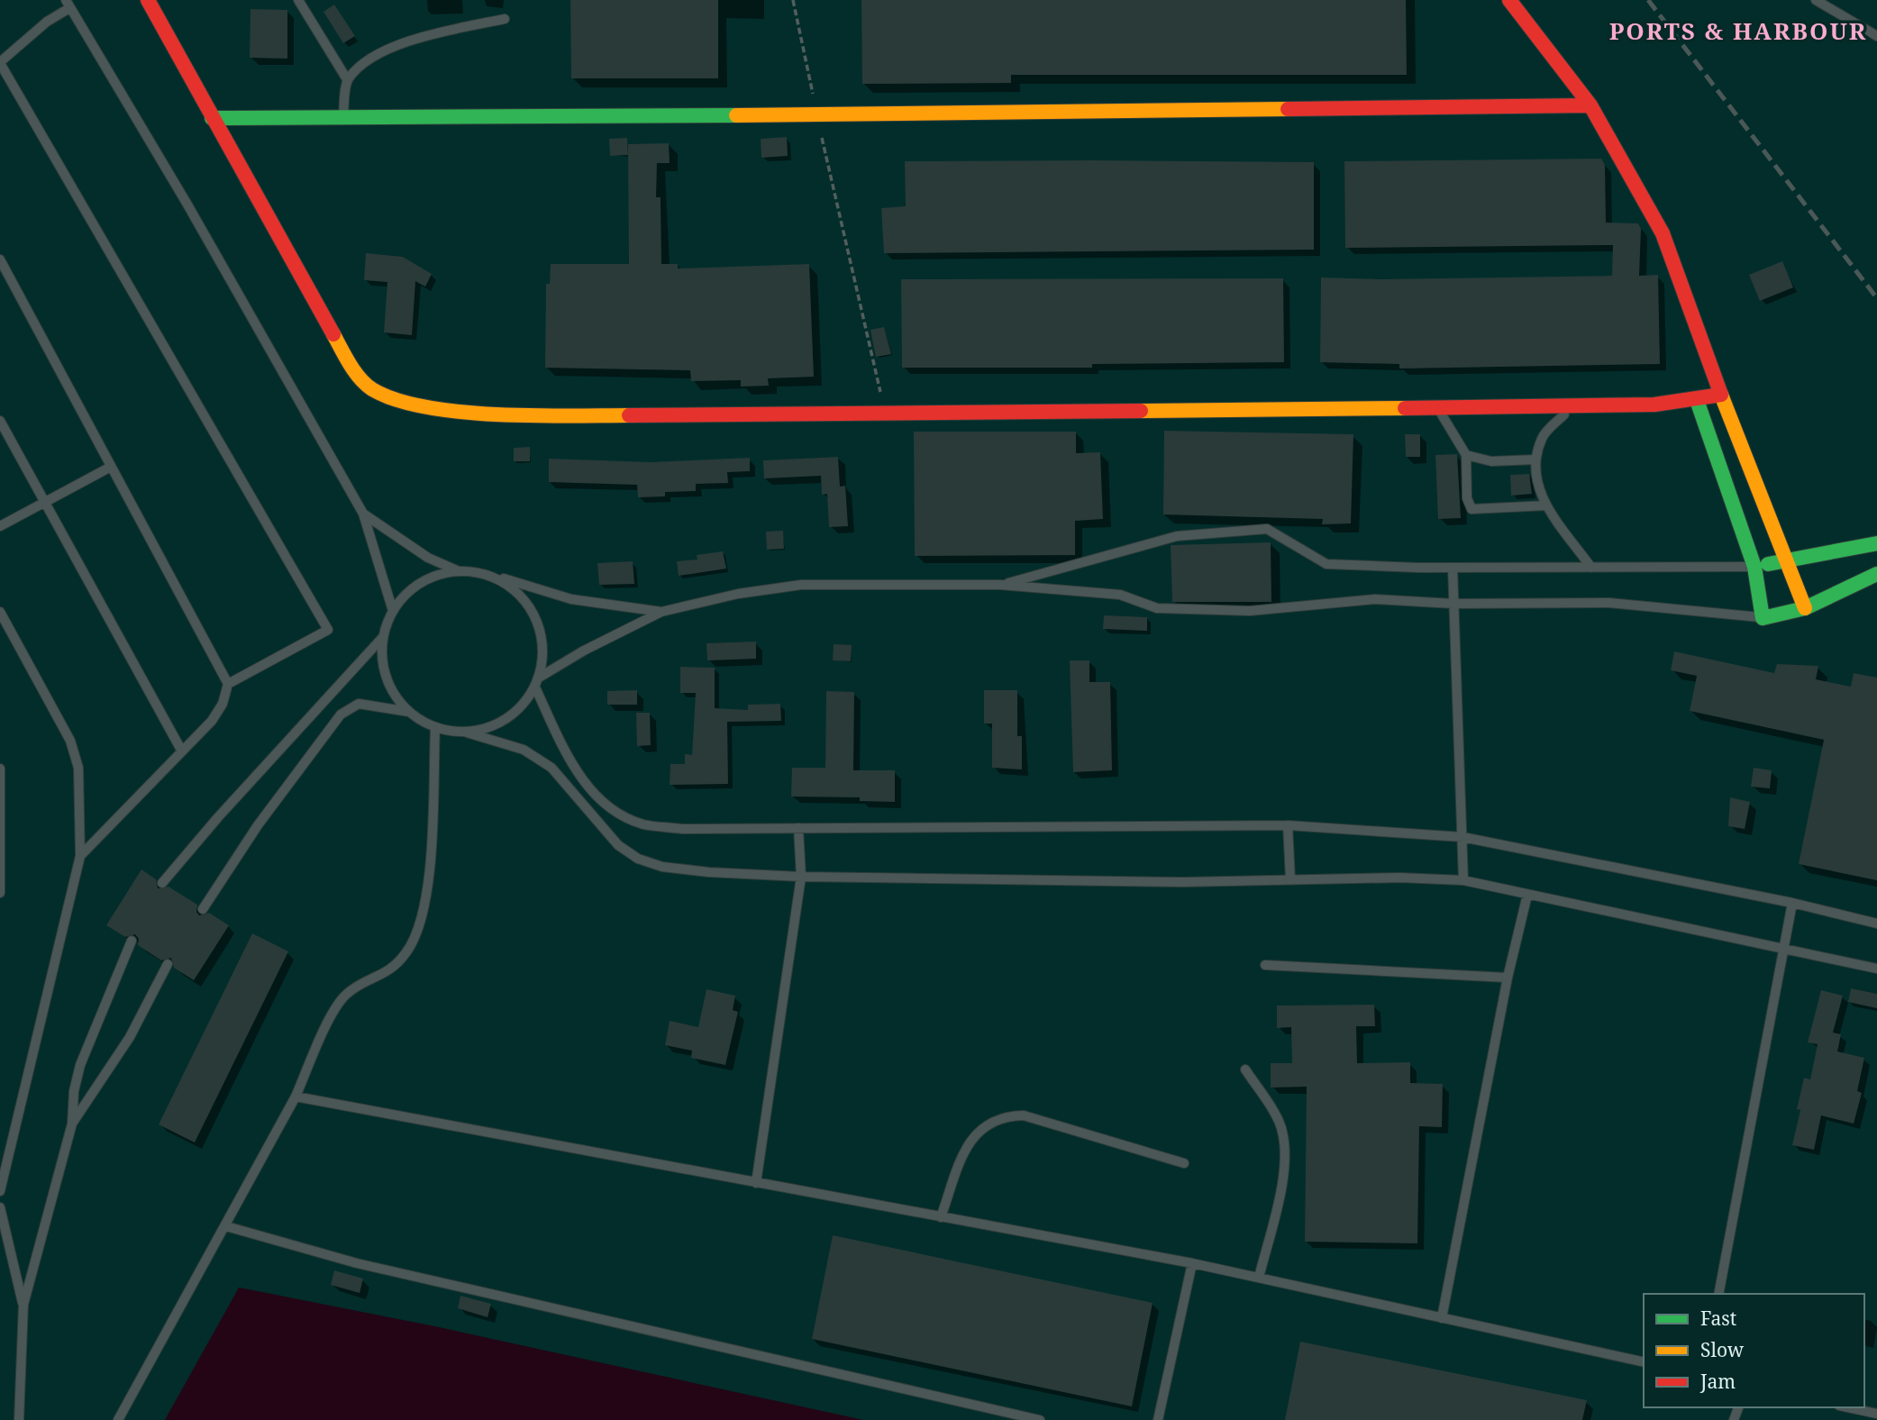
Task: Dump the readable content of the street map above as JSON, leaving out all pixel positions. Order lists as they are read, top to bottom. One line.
{"districts":["PORTS & HARBOUR"],"legend":["Fast","Slow","Jam"]}
